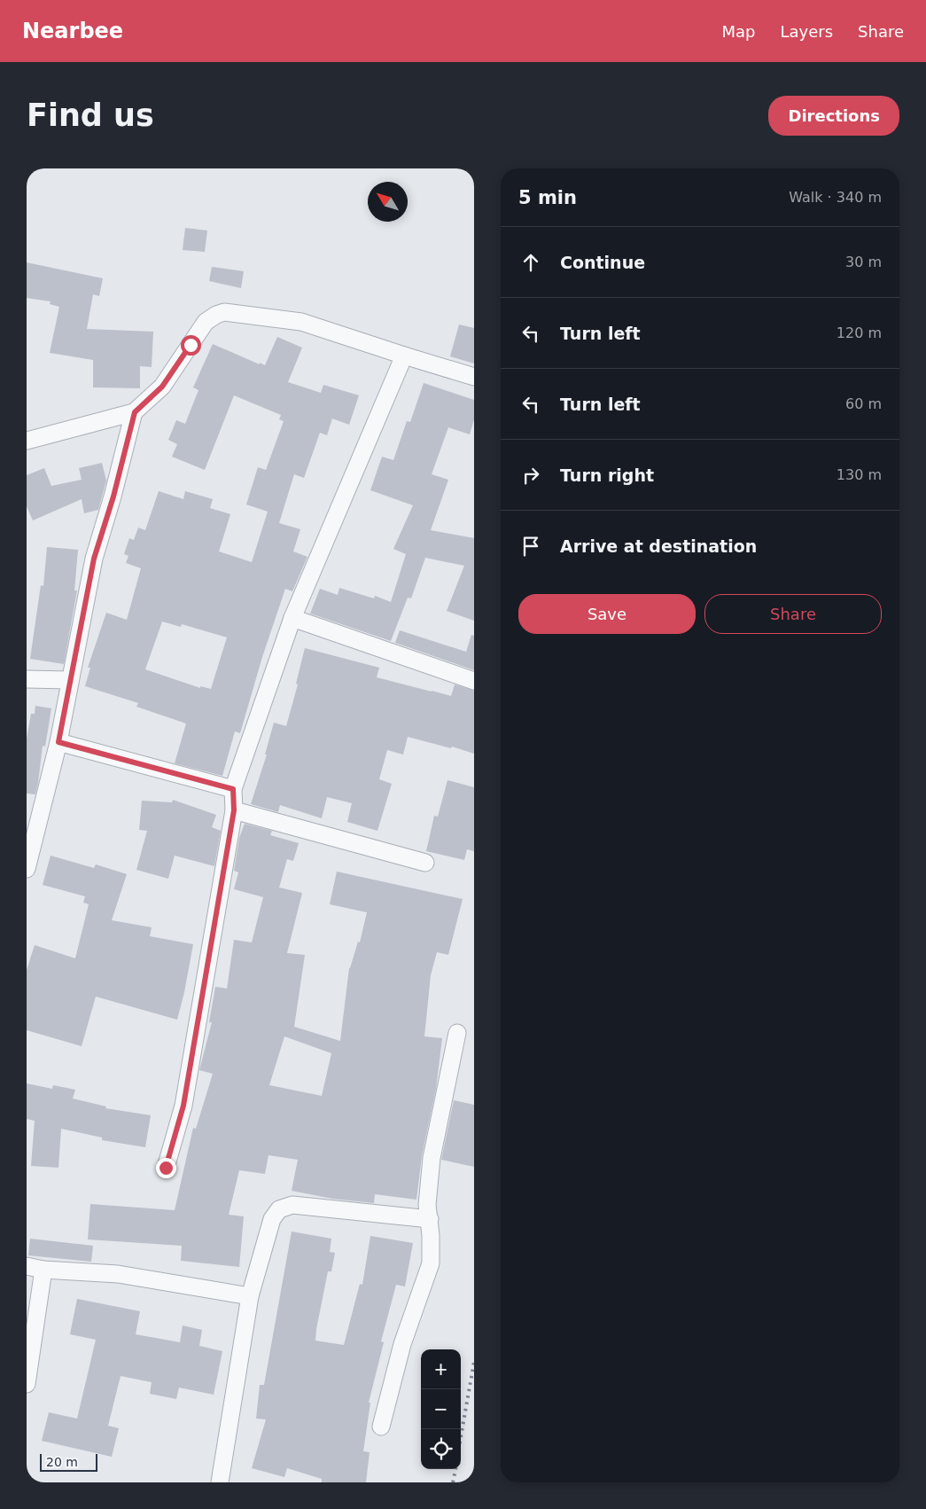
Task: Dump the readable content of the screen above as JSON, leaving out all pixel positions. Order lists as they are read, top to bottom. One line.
{"scale_bar":"20 m","north":"top left","page":{"header":"Nearbee","nav":["Map","Layers","Share"],"buttons":["Directions",["Save","Share"]],"title":"Find us","heading":["5 min","Walk · 340 m"],"list":[["Continue","30 m"],["Turn left","120 m"],["Turn left","60 m"],["Turn right","130 m"],"Arrive at destination"],"map_buttons":["+","−"],"scale":"20 m"}}
